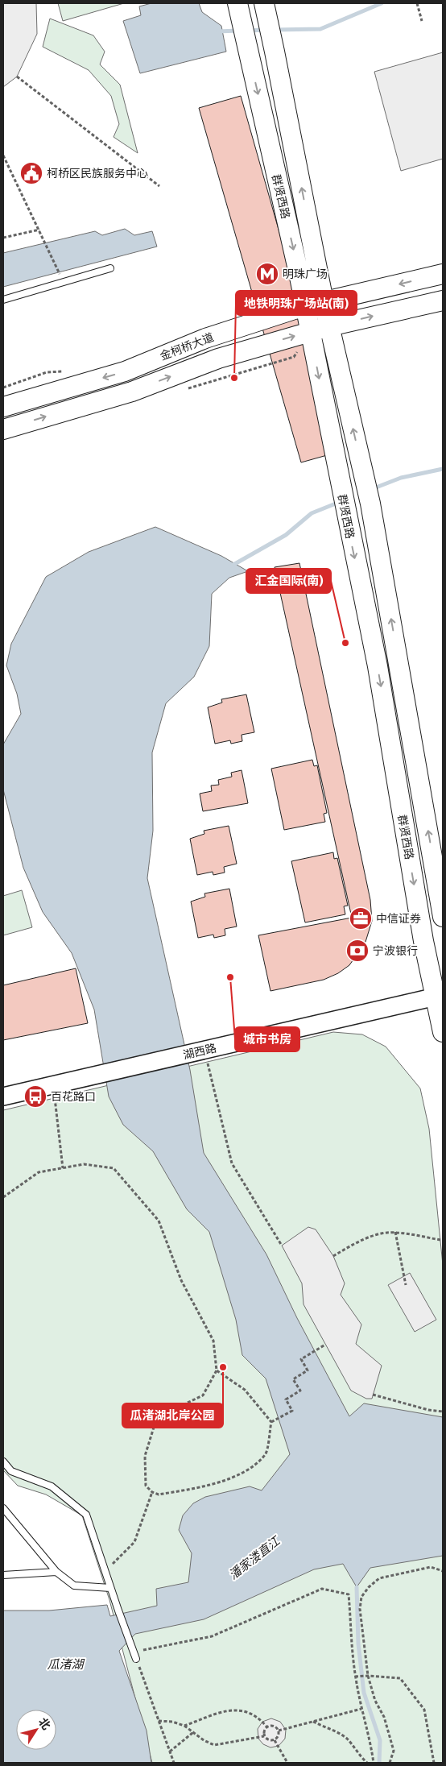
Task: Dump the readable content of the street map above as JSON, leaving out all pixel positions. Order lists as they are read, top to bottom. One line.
{"streets":{"main road":["群贤西路","金柯桥大道"],"street":["湖西路"]},"crossings":[["群贤西路","金柯桥大道"],["群贤西路","湖西路"]],"water":["潘家溇直江","瓜渚湖"],"places":{"public building":["柯桥区民族服务中心"],"metro station":["明珠广场"],"other":["地铁明珠广场站(南)","汇金国际(南)","城市书房","瓜渚湖北岸公园"],"office":["中信证券"],"bank":["宁波银行"],"bus stop":["百花路口"]},"north":"top right"}
